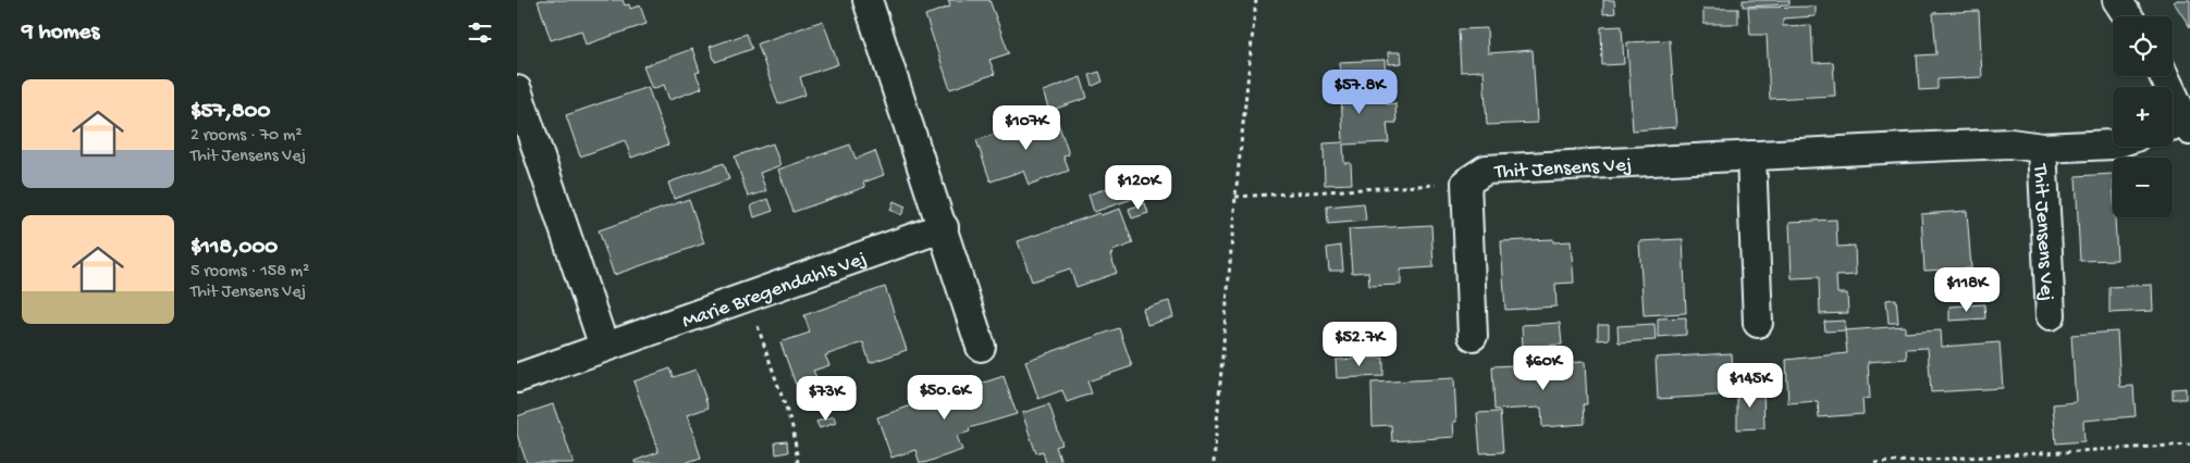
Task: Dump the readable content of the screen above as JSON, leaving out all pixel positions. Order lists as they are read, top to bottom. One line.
{"streets":{"street":["Thit Jensens Vej","Marie Bregendahls Vej"]},"page":{"heading":"9 homes","map_buttons":["+","−"],"list":[{"name":"$57,800","note":"2 rooms · 70 m² · Thit Jensens Vej"},{"name":"$118,000","note":"5 rooms · 158 m² · Thit Jensens Vej"}],"price":["$57.8K","$107K","$120K","$118K","$52.7K","$60K","$145K","$50.6K","$73K"]}}
